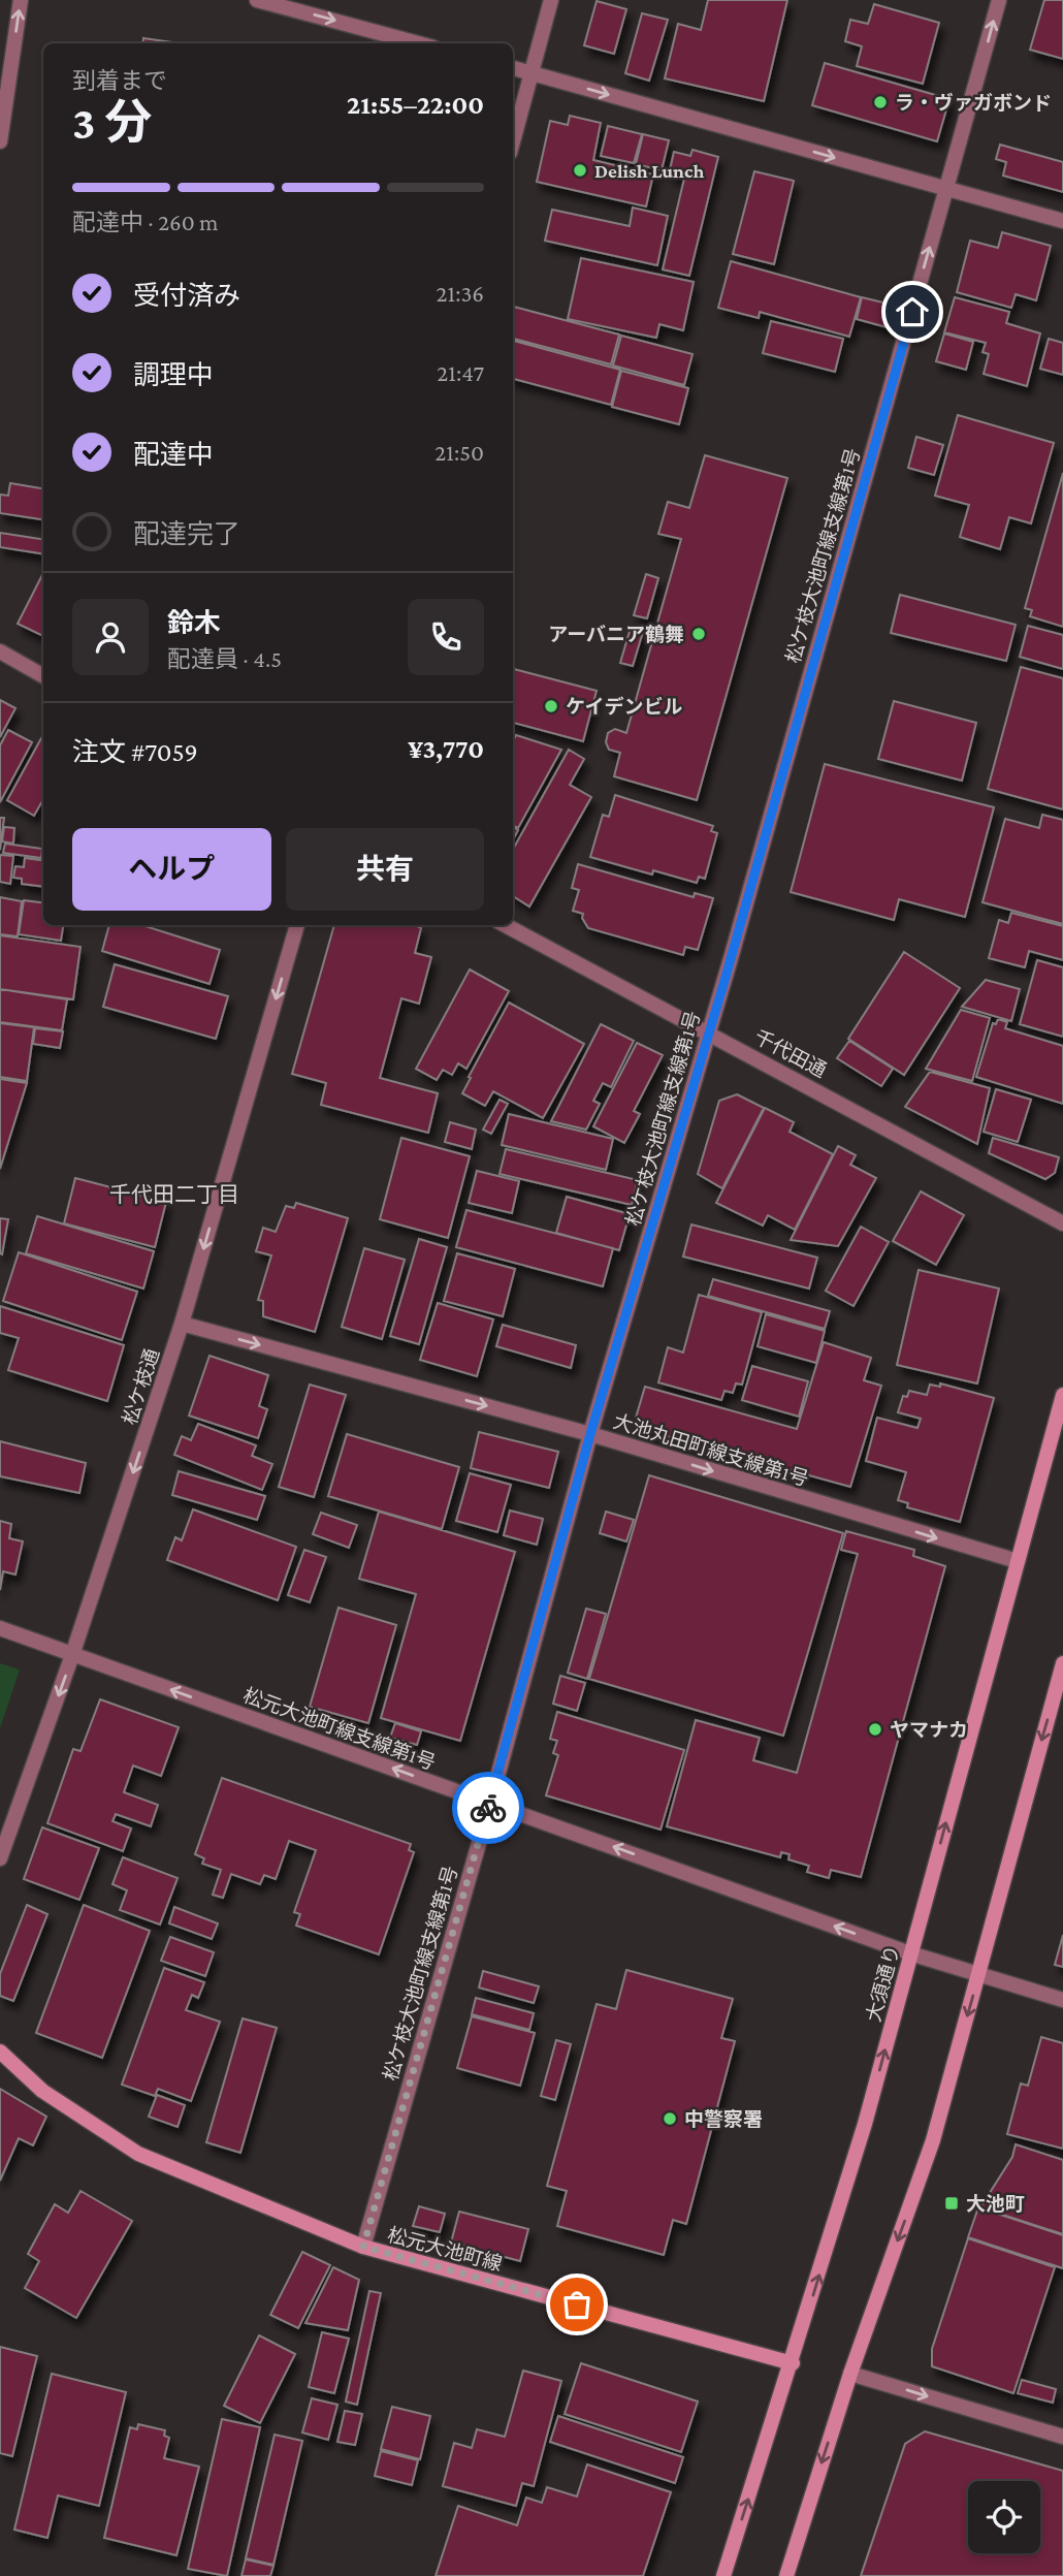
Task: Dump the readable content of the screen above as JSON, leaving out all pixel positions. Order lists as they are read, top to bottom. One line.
{"streets":{"street":["松ケ枝大池町線支線第1号","千代田通","松ケ枝通","大池丸田町線支線第1号","松元大池町線支線第1号","大須通り","松元大池町線"]},"crossings":[["松ケ枝大池町線支線第1号","千代田通"],["松ケ枝大池町線支線第1号","大池丸田町線支線第1号"],["松ケ枝大池町線支線第1号","松元大池町線支線第1号"],["松ケ枝大池町線支線第1号","松元大池町線"],["松ケ枝通","大池丸田町線支線第1号"],["松ケ枝通","松元大池町線支線第1号"],["大池丸田町線支線第1号","大須通り"],["松元大池町線支線第1号","大須通り"],["大須通り","松元大池町線"]],"one_way":["松ケ枝大池町線支線第1号","松ケ枝通","大池丸田町線支線第1号","松元大池町線支線第1号"],"districts":["千代田二丁目"],"places":{"other":["ラ・ヴァガボンド","Delish Lunch","アーバニア鶴舞","ケイデンビル","ヤマナカ","中警察署"],"transit":["大池町"]},"page":{"heading":["3 分","到着まで","21:55–22:00"],"panel":["鈴木","配達員 · 4.5","注文 #7059","¥3,770"],"bar":"配達中 · 260 m","list":[["受付済み","21:36"],["調理中","21:47"],["配達中","21:50"],"配達完了"],"buttons":["ヘルプ","共有"]}}
